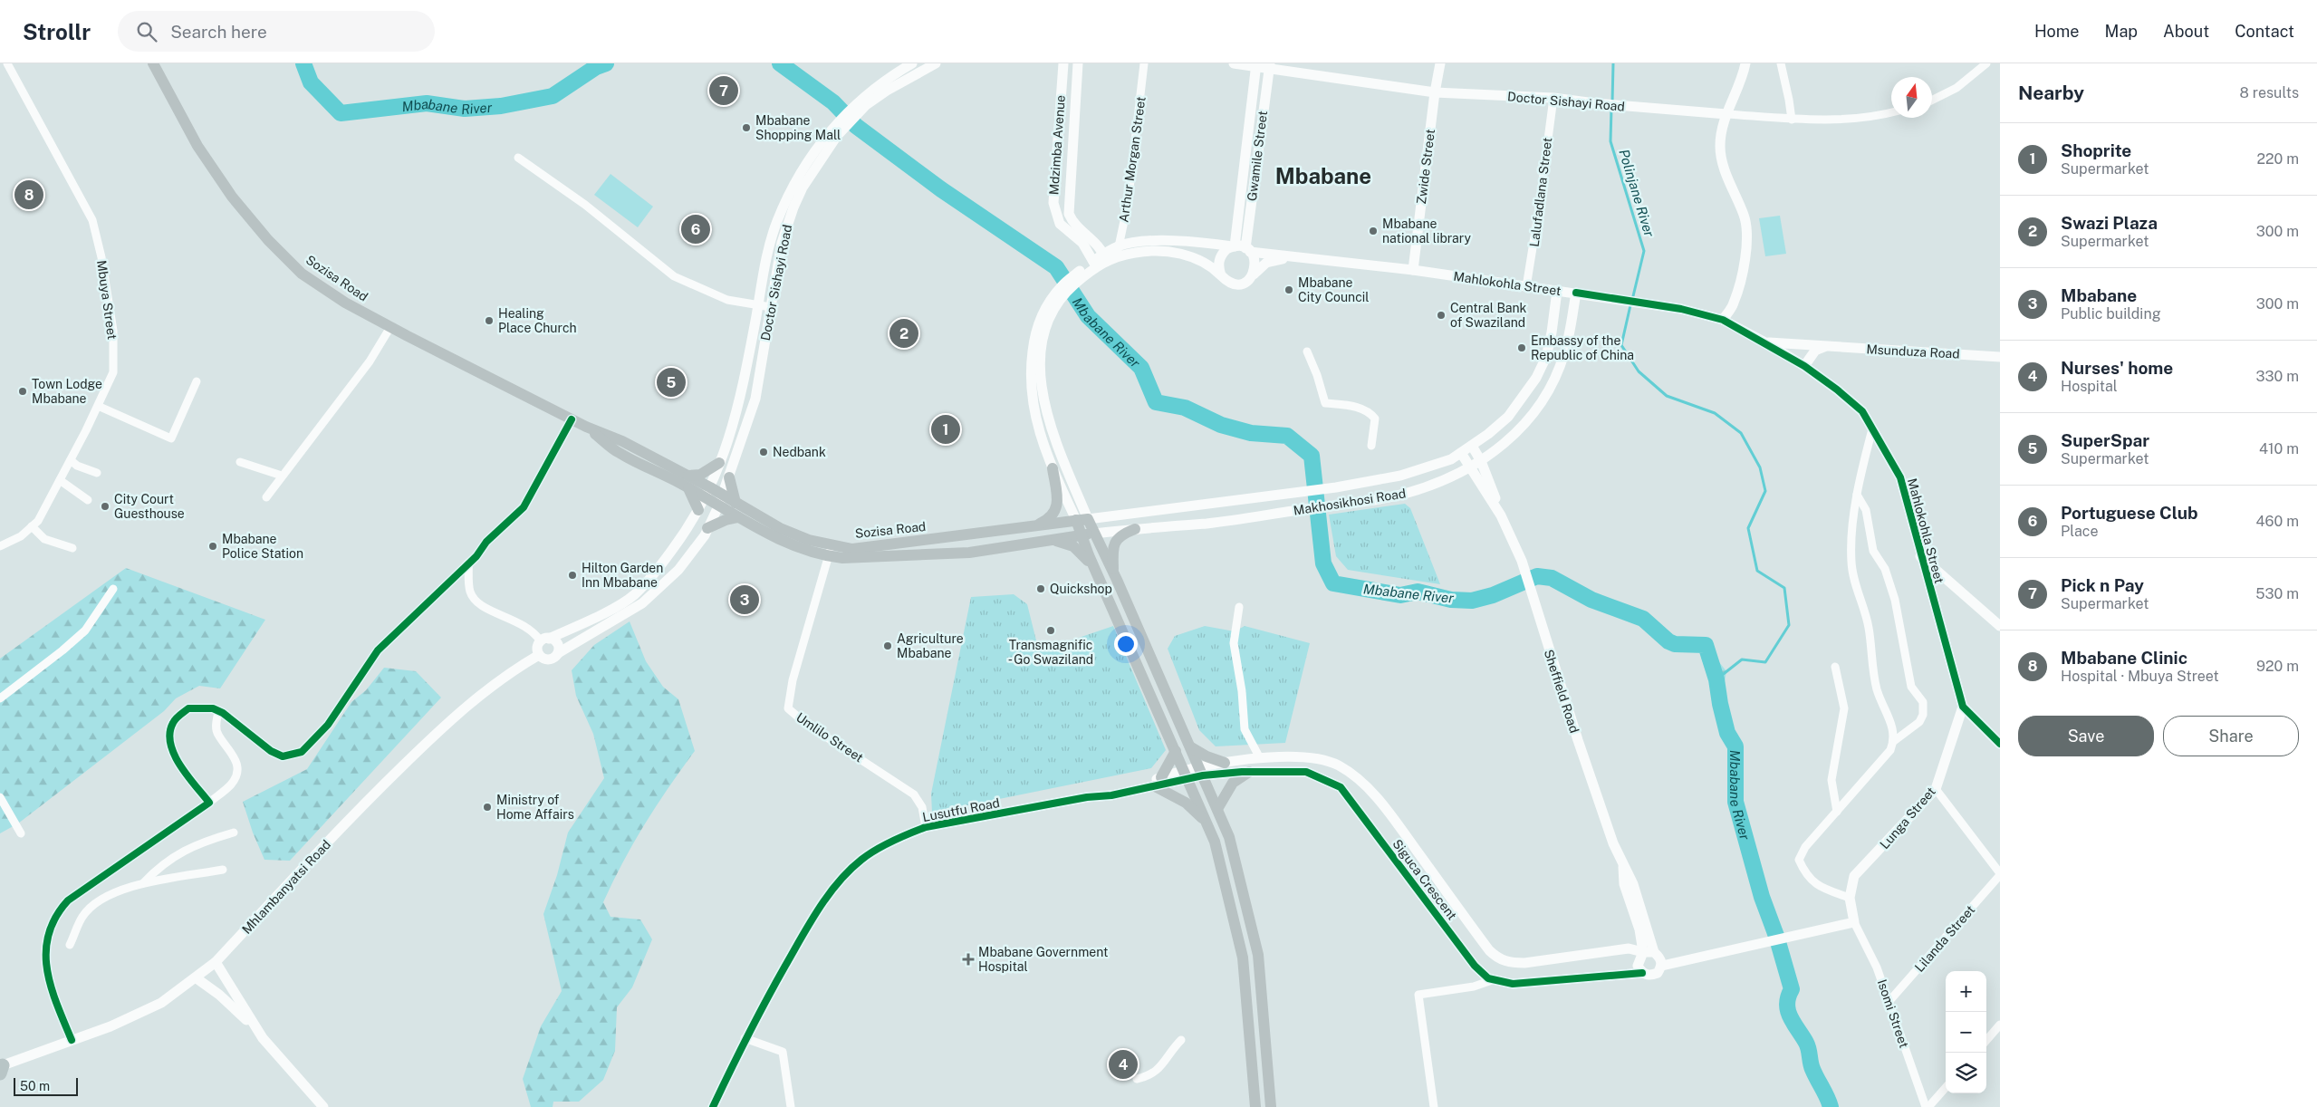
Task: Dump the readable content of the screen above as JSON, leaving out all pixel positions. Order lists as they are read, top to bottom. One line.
{"streets":{"main road":["Doctor Sishayi Road","Mdzimba Avenue","Gwamile Street","Zwide Street","Sozisa Road","Mahlokohla Street","Msunduza Road","Makhosikhosi Road","Sheffield Road","Lusutfu Road","Lunga Street","Siguca Crescent","Mhlambanyatsi Road"],"street":["Arthur Morgan Street","Lalufadlana Street","Mbuya Street","Umlilo Street","Lilanda Street","Isomi Street"]},"crossings":[["Doctor Sishayi Road","Gwamile Street"],["Doctor Sishayi Road","Zwide Street"],["Doctor Sishayi Road","Lalufadlana Street"],["Doctor Sishayi Road","Sozisa Road"],["Gwamile Street","Mahlokohla Street"],["Zwide Street","Mahlokohla Street"],["Lalufadlana Street","Mahlokohla Street"],["Sozisa Road","Makhosikhosi Road"],["Sozisa Road","Umlilo Street"],["Mahlokohla Street","Msunduza Road"],["Mahlokohla Street","Makhosikhosi Road"],["Mahlokohla Street","Lunga Street"],["Makhosikhosi Road","Sheffield Road"],["Sheffield Road","Siguca Crescent"],["Umlilo Street","Lusutfu Road"],["Lusutfu Road","Siguca Crescent"],["Lunga Street","Isomi Street"],["Lilanda Street","Isomi Street"]],"districts":["Mbabane"],"water":["Mbabane River","Polinjane River"],"places":{"other":["Mbabane Shopping Mall","Mbabane national library","Mbabane City Council","Central Bank of Swaziland","Healing Place Church","Embassy of the Republic of China","Town Lodge Mbabane","Nedbank","City Court Guesthouse","Mbabane Police Station","Hilton Garden Inn Mbabane","Quickshop","Transmagnific - Go Swaziland","Agriculture Mbabane","Ministry of Home Affairs"],"health":["Mbabane Government Hospital"]},"scale_bar":"50 m","north":"top","page":{"header":"Strollr","search":"Search here","nav":["Home","Map","About","Contact"],"heading":["Nearby","8 results"],"pins":["7","8","6","2","5","1","3","4"],"list":[{"mark":"1","name":"Shoprite","note":"Supermarket","value":"220 m"},{"mark":"2","name":"Swazi Plaza","note":"Supermarket","value":"300 m"},{"mark":"3","name":"Mbabane","note":"Public building","value":"300 m"},{"mark":"4","name":"Nurses' home","note":"Hospital","value":"330 m"},{"mark":"5","name":"SuperSpar","note":"Supermarket","value":"410 m"},{"mark":"6","name":"Portuguese Club","note":"Place","value":"460 m"},{"mark":"7","name":"Pick n Pay","note":"Supermarket","value":"530 m"},{"mark":"8","name":"Mbabane Clinic","note":"Hospital · Mbuya Street","value":"920 m"}],"buttons":["Save","Share"],"map_buttons":["+","−"],"scale":"50 m"}}
